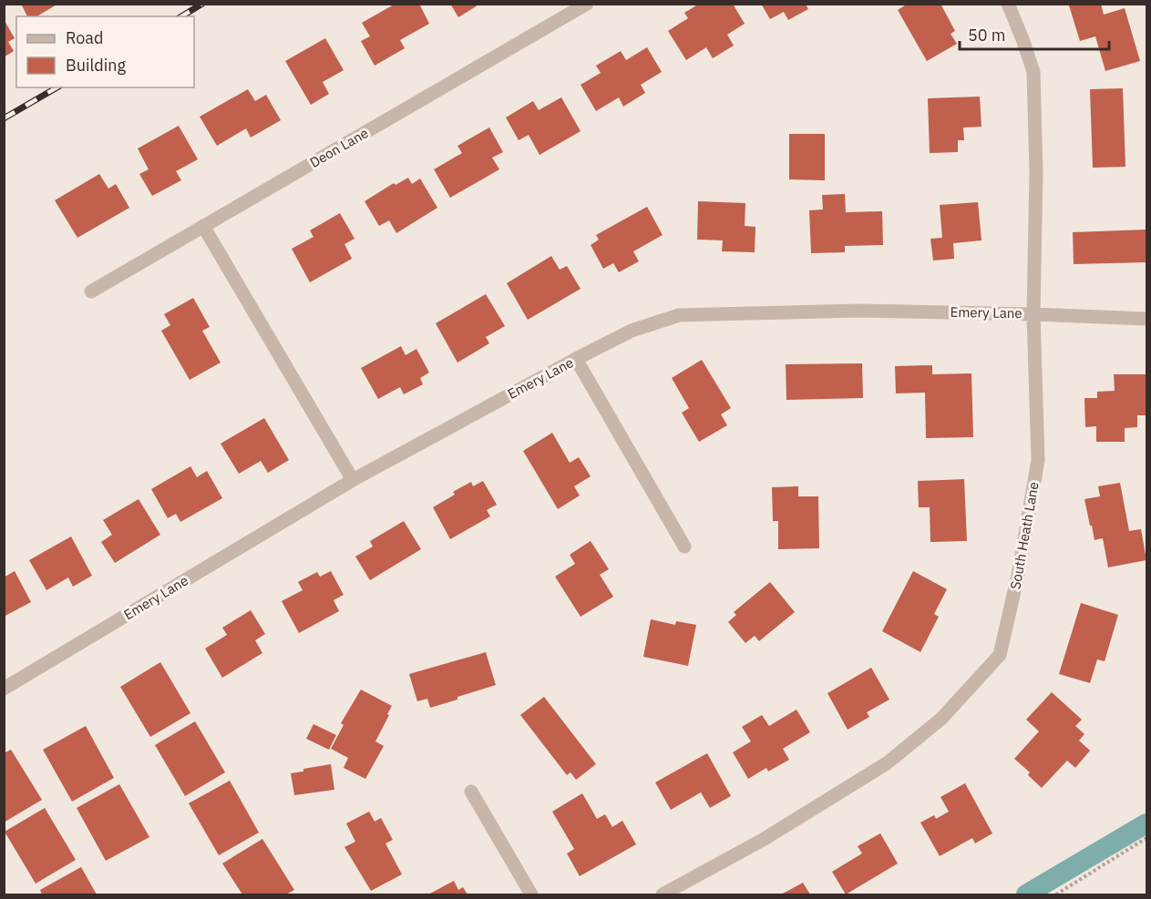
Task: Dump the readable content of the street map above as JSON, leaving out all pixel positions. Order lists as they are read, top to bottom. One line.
{"streets":{"street":["Deon Lane","Emery Lane","South Heath Lane"]},"crossings":[["Emery Lane","South Heath Lane"]],"legend":["Road","Building"],"scale_bar":"50 m"}
